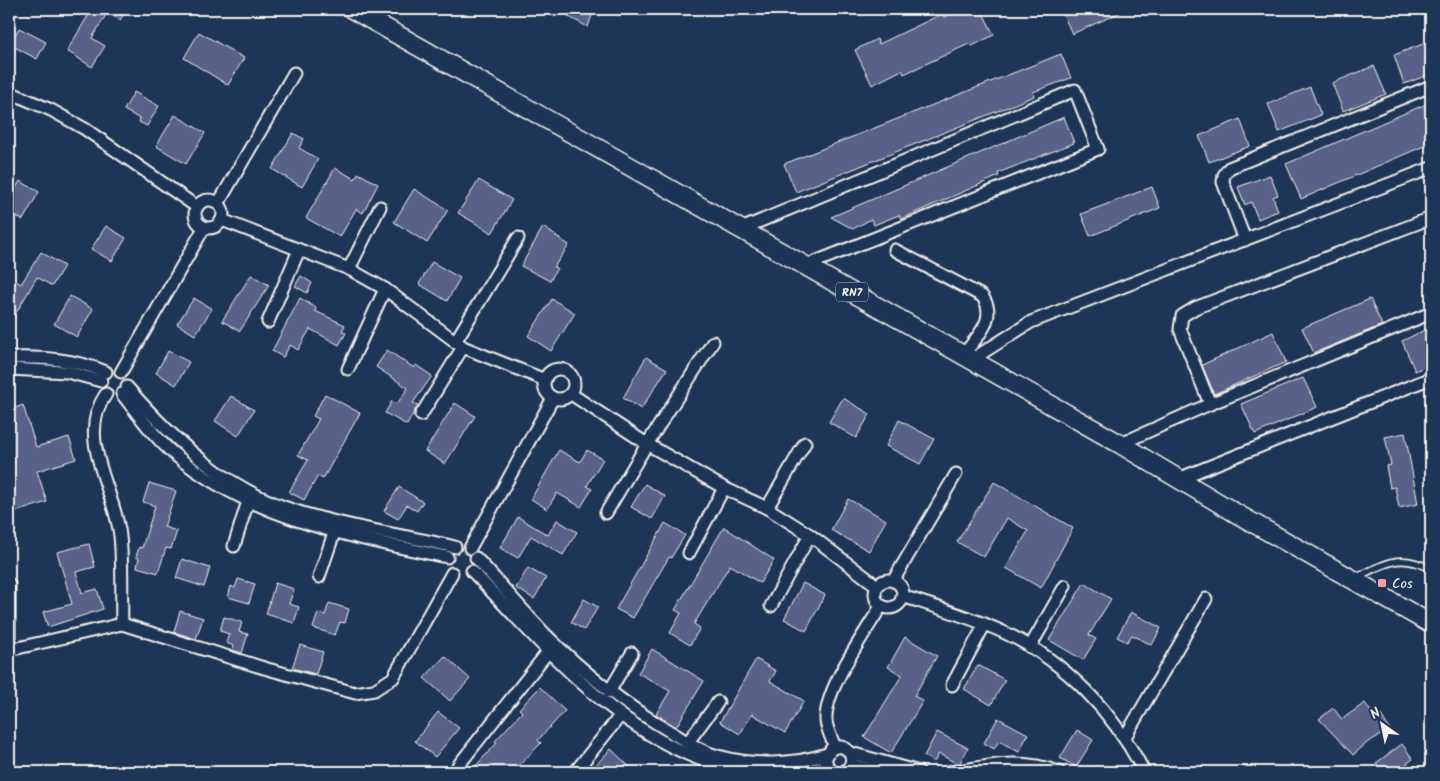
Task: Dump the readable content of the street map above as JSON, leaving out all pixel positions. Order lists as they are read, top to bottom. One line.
{"streets":{"main road":["RN7"]},"places":{"transit":["Cos"]},"north":"top left"}
